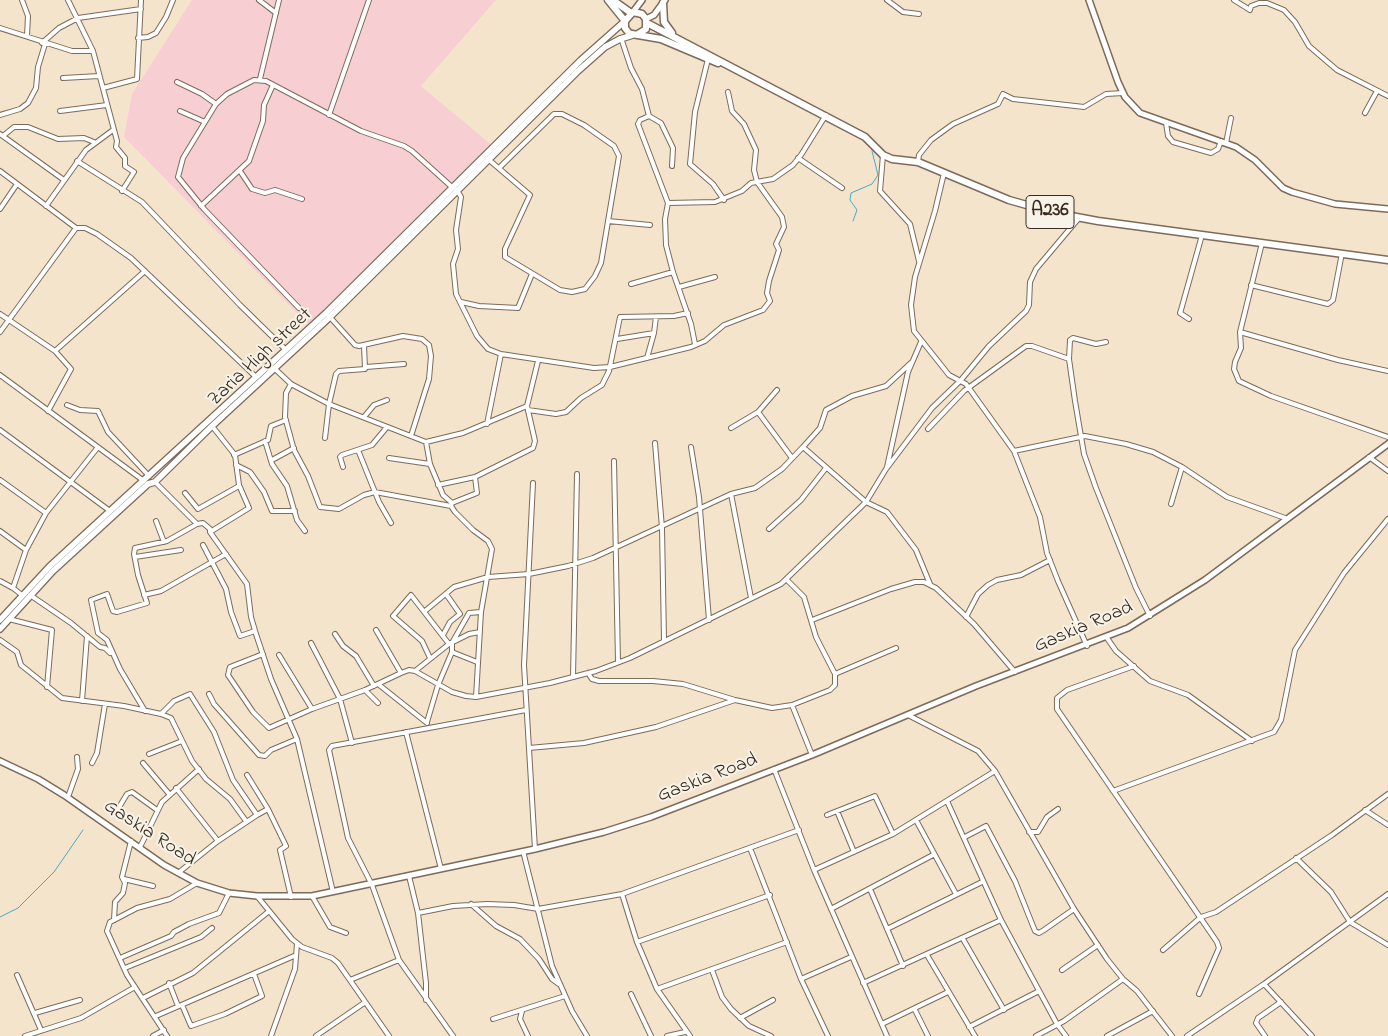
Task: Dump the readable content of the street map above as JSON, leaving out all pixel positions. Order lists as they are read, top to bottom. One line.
{"streets":{"highway":["A236"],"main road":["Zaria High street","Gaskia Road"]}}
